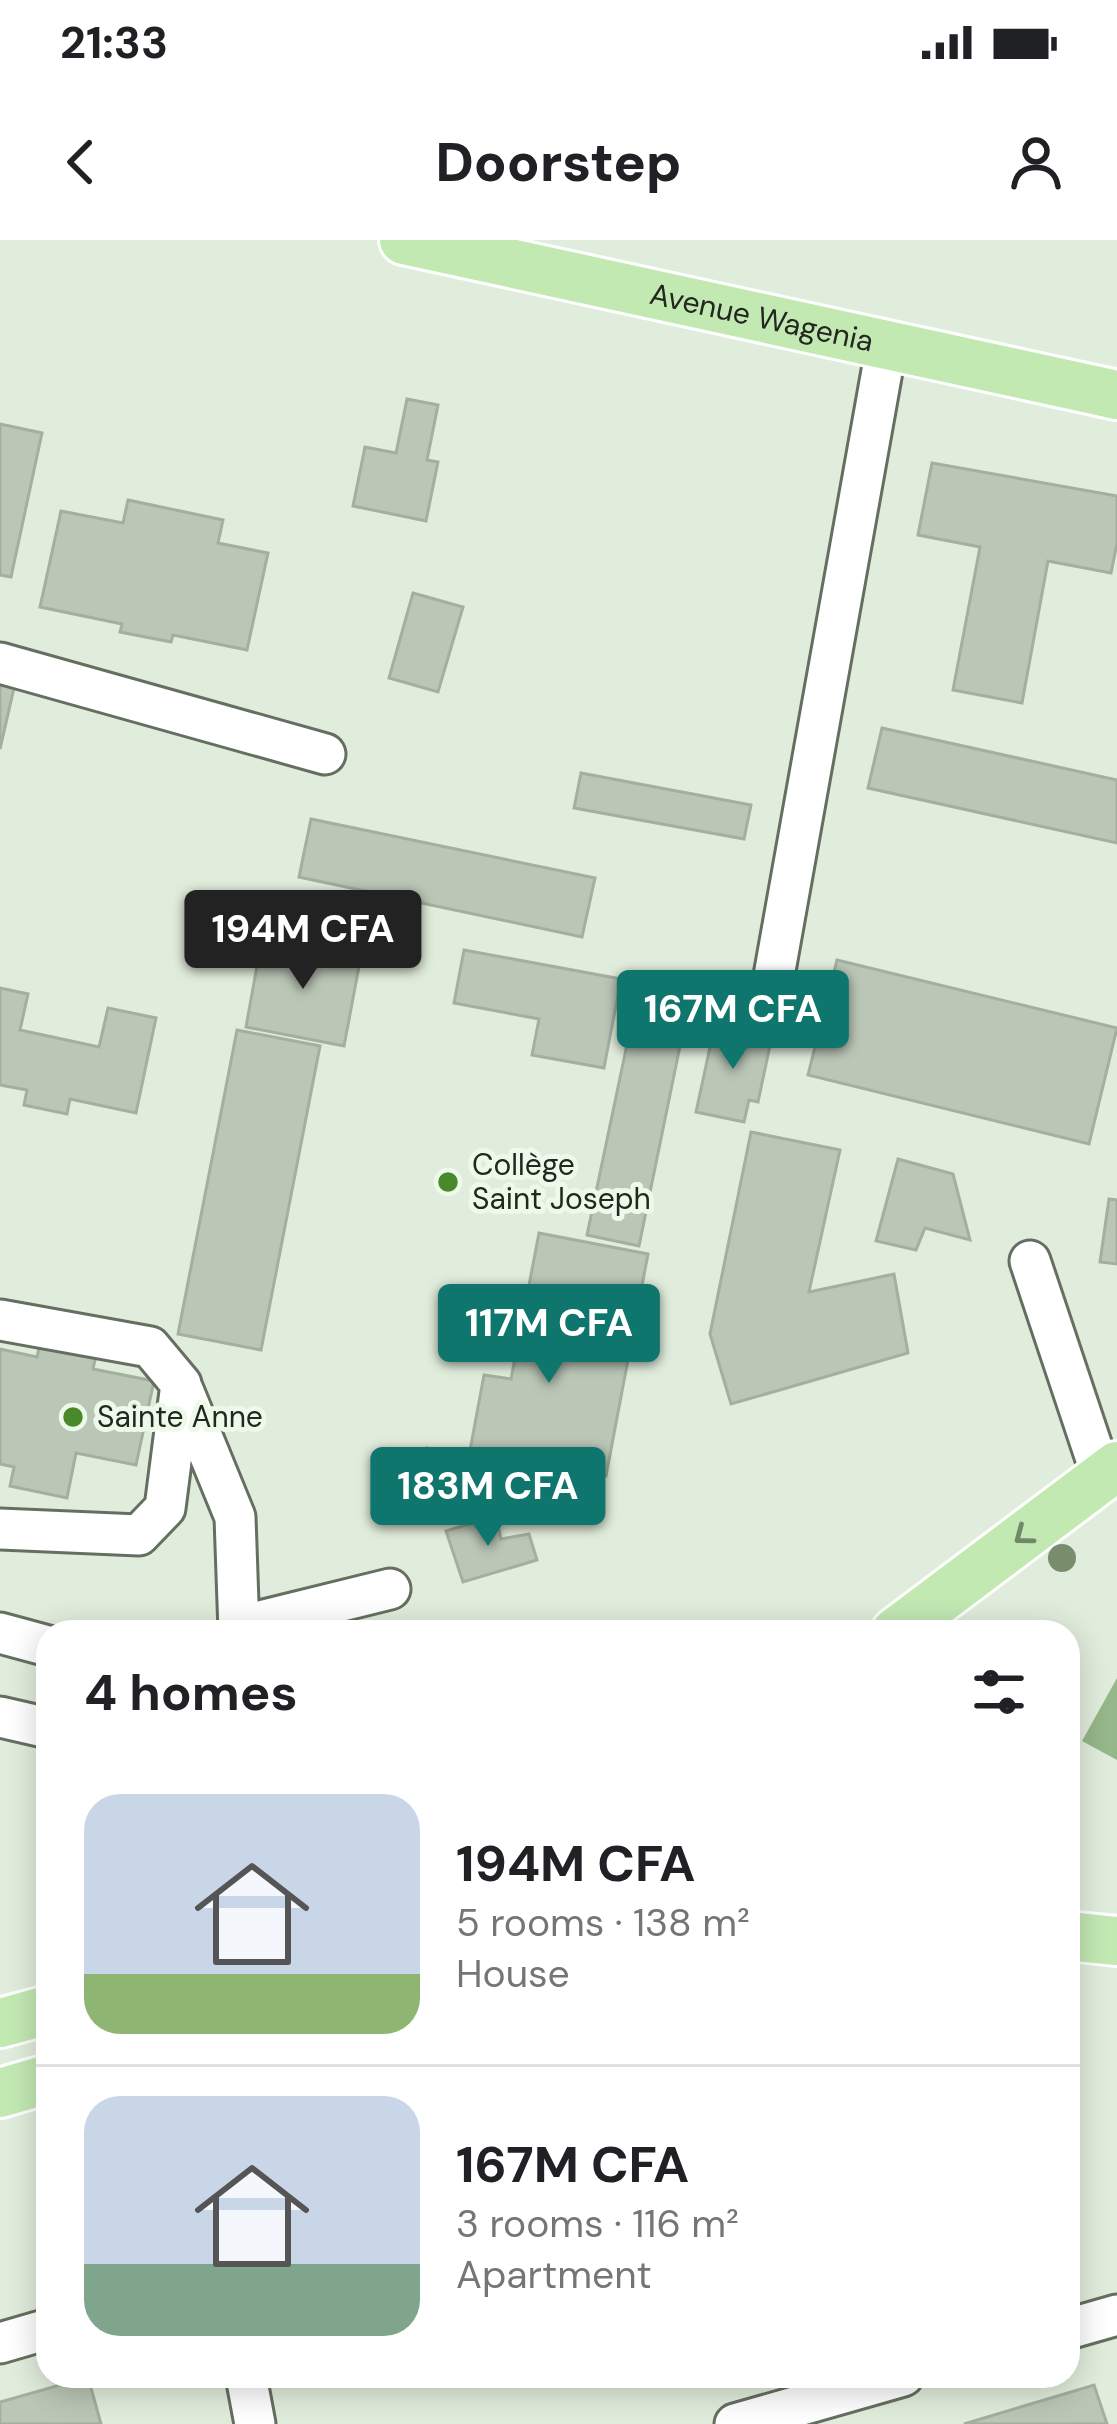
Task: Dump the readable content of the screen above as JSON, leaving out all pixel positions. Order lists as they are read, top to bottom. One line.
{"streets":{"main road":["Avenue Wagenia"]},"places":["Collège Saint Joseph","Sainte Anne"],"page":{"status":"21:33","header":"Doorstep","price":["194M CFA","167M CFA","117M CFA","183M CFA"],"heading":"4 homes","list":[{"name":"194M CFA","note":"5 rooms · 138 m² · House"},{"name":"167M CFA","note":"3 rooms · 116 m² · Apartment"}]}}
